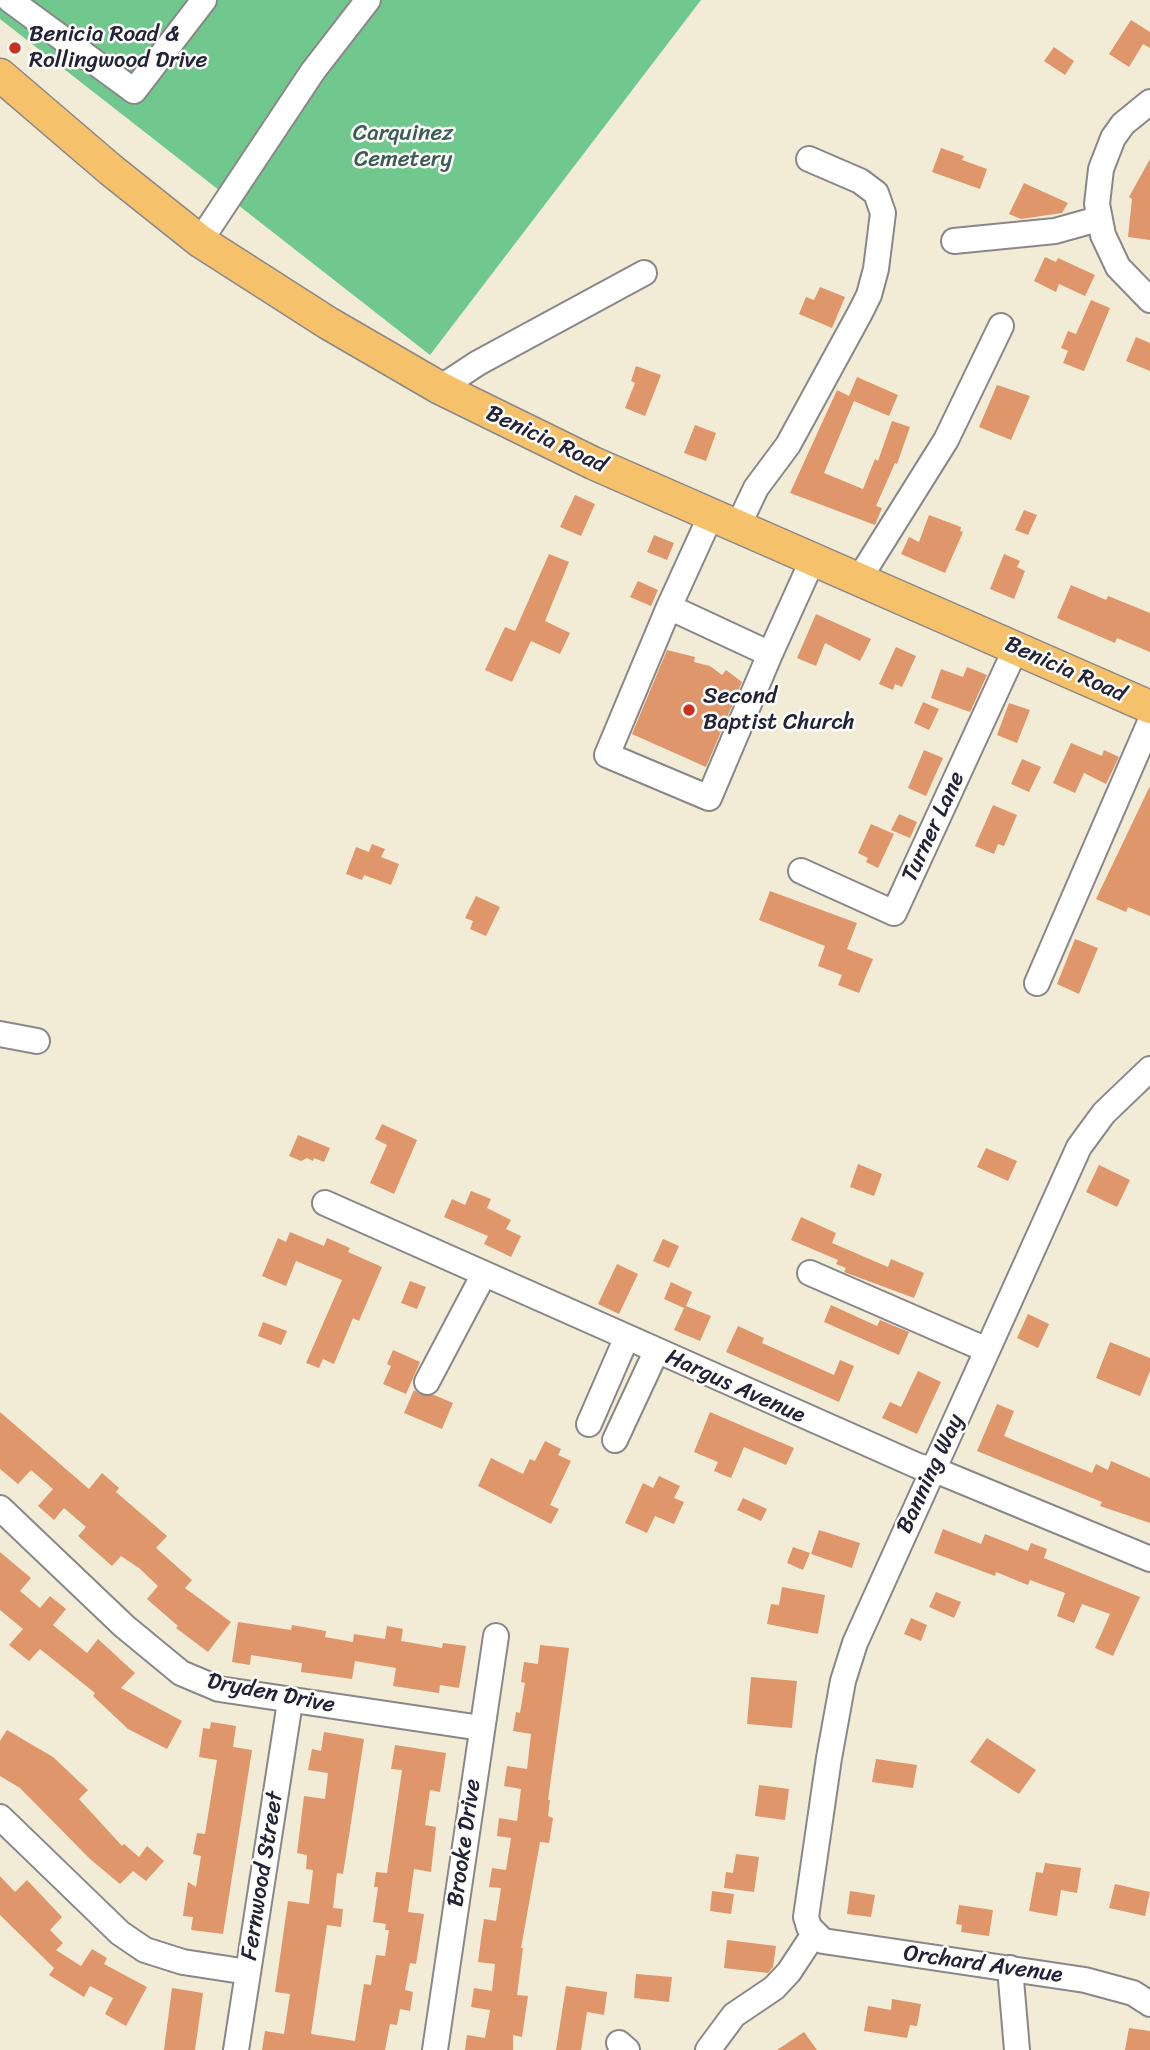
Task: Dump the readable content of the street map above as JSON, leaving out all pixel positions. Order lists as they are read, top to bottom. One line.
{"streets":{"main road":["Benicia Road"],"street":["Turner Lane","Hargus Avenue","Banning Way","Dryden Drive","Brooke Drive","Fernwood Street","Orchard Avenue"]},"crossings":[["Benicia Road","Turner Lane"],["Hargus Avenue","Banning Way"],["Banning Way","Orchard Avenue"],["Dryden Drive","Brooke Drive"],["Dryden Drive","Fernwood Street"]],"parks":["Carquinez Cemetery"],"places":["Benicia Road & Rollingwood Drive","Second Baptist Church"]}
